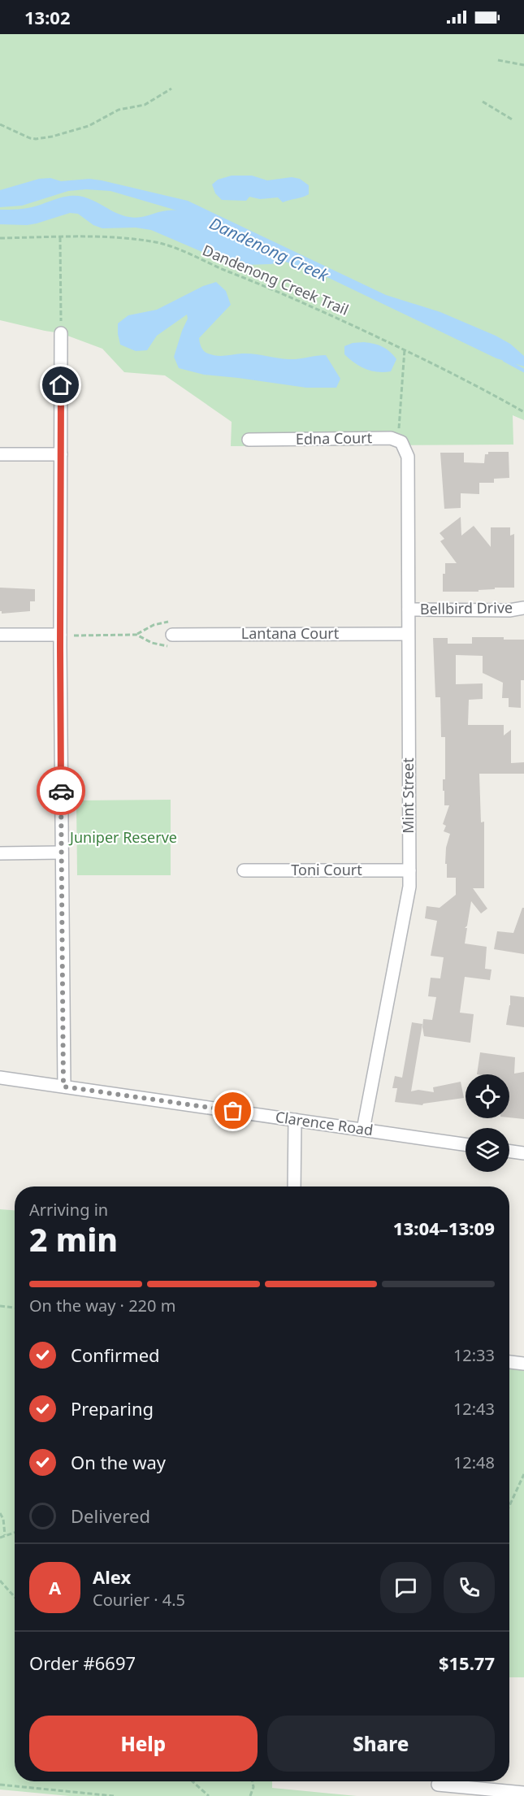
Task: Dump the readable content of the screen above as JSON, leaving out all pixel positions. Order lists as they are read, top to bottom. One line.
{"streets":{"street":["Edna Court","Bellbird Drive","Lantana Court","Mint Street","Toni Court","Clarence Road"],"path":["Dandenong Creek Trail"]},"crossings":[["Edna Court","Mint Street"],["Bellbird Drive","Mint Street"],["Lantana Court","Mint Street"],["Mint Street","Toni Court"],["Mint Street","Clarence Road"]],"water":["Dandenong Creek"],"parks":["Juniper Reserve"],"page":{"status":"13:02","heading":["2 min","Arriving in","13:04–13:09"],"panel":["Alex","Courier · 4.5","Order #6697","$15.77"],"bar":"On the way · 220 m","list":[["Confirmed","12:33"],["Preparing","12:43"],["On the way","12:48"],"Delivered"],"round":"A","buttons":["Help","Share"]}}
